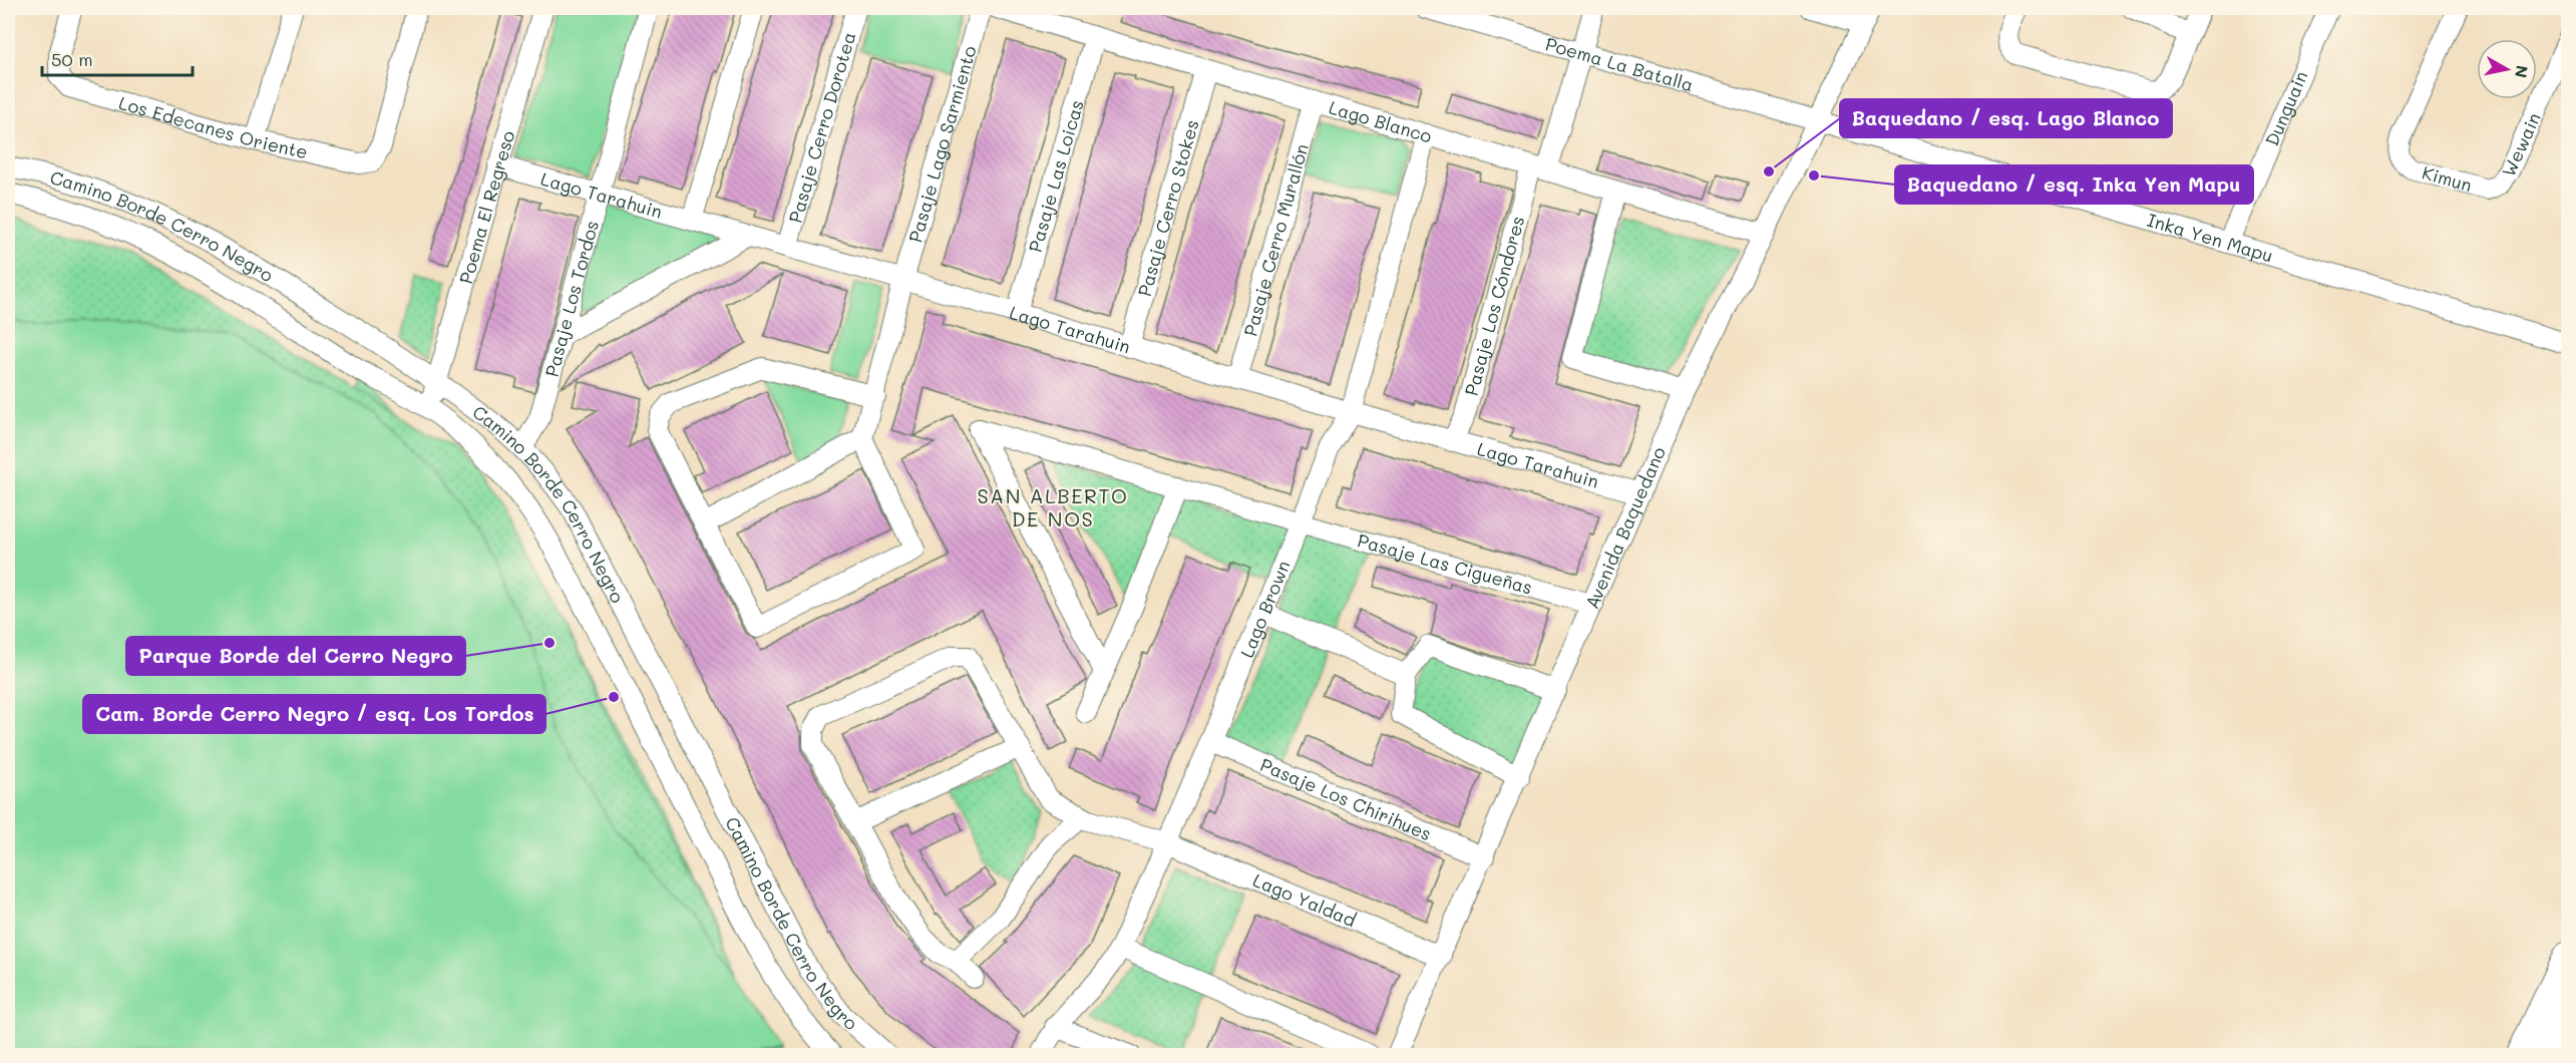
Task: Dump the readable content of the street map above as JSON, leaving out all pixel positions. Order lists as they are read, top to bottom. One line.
{"streets":{"street":["Poema La Batalla","Dunguain","Lago Blanco","Los Edecanes Oriente","Pasaje Cerro Dorotea","Pasaje Lago Sarmiento","Wewain","Pasaje Las Loicas","Kimun","Lago Tarahuin","Poema El Regreso","Pasaje Cerro Stokes","Camino Borde Cerro Negro","Inka Yen Mapu","Pasaje Cerro Murallón","Pasaje Los Tordos","Pasaje Los Cóndores","Avenida Baquedano","Pasaje Las Cigueñas","Lago Brown","Pasaje Los Chirihues","Lago Yaldad"]},"crossings":[["Poema La Batalla","Inka Yen Mapu"],["Poema La Batalla","Pasaje Los Cóndores"],["Poema La Batalla","Avenida Baquedano"],["Dunguain","Inka Yen Mapu"],["Lago Blanco","Pasaje Las Loicas"],["Lago Blanco","Pasaje Cerro Stokes"],["Lago Blanco","Pasaje Cerro Murallón"],["Lago Blanco","Pasaje Los Cóndores"],["Lago Blanco","Avenida Baquedano"],["Lago Blanco","Lago Brown"],["Pasaje Cerro Dorotea","Lago Tarahuin"],["Pasaje Lago Sarmiento","Lago Tarahuin"],["Wewain","Kimun"],["Pasaje Las Loicas","Lago Tarahuin"],["Lago Tarahuin","Poema El Regreso"],["Lago Tarahuin","Pasaje Cerro Stokes"],["Lago Tarahuin","Pasaje Cerro Murallón"],["Lago Tarahuin","Pasaje Los Tordos"],["Lago Tarahuin","Pasaje Los Cóndores"],["Lago Tarahuin","Avenida Baquedano"],["Lago Tarahuin","Lago Brown"],["Poema El Regreso","Camino Borde Cerro Negro"],["Camino Borde Cerro Negro","Pasaje Los Tordos"],["Inka Yen Mapu","Avenida Baquedano"],["Avenida Baquedano","Pasaje Las Cigueñas"],["Avenida Baquedano","Pasaje Los Chirihues"],["Avenida Baquedano","Lago Yaldad"],["Pasaje Las Cigueñas","Lago Brown"],["Lago Brown","Pasaje Los Chirihues"],["Lago Brown","Lago Yaldad"]],"districts":["SAN ALBERTO DE NOS"],"places":["Baquedano / esq. Lago Blanco","Baquedano / esq. Inka Yen Mapu","Parque Borde del Cerro Negro","Cam. Borde Cerro Negro / esq. Los Tordos"],"scale_bar":"50 m","north":"right"}
